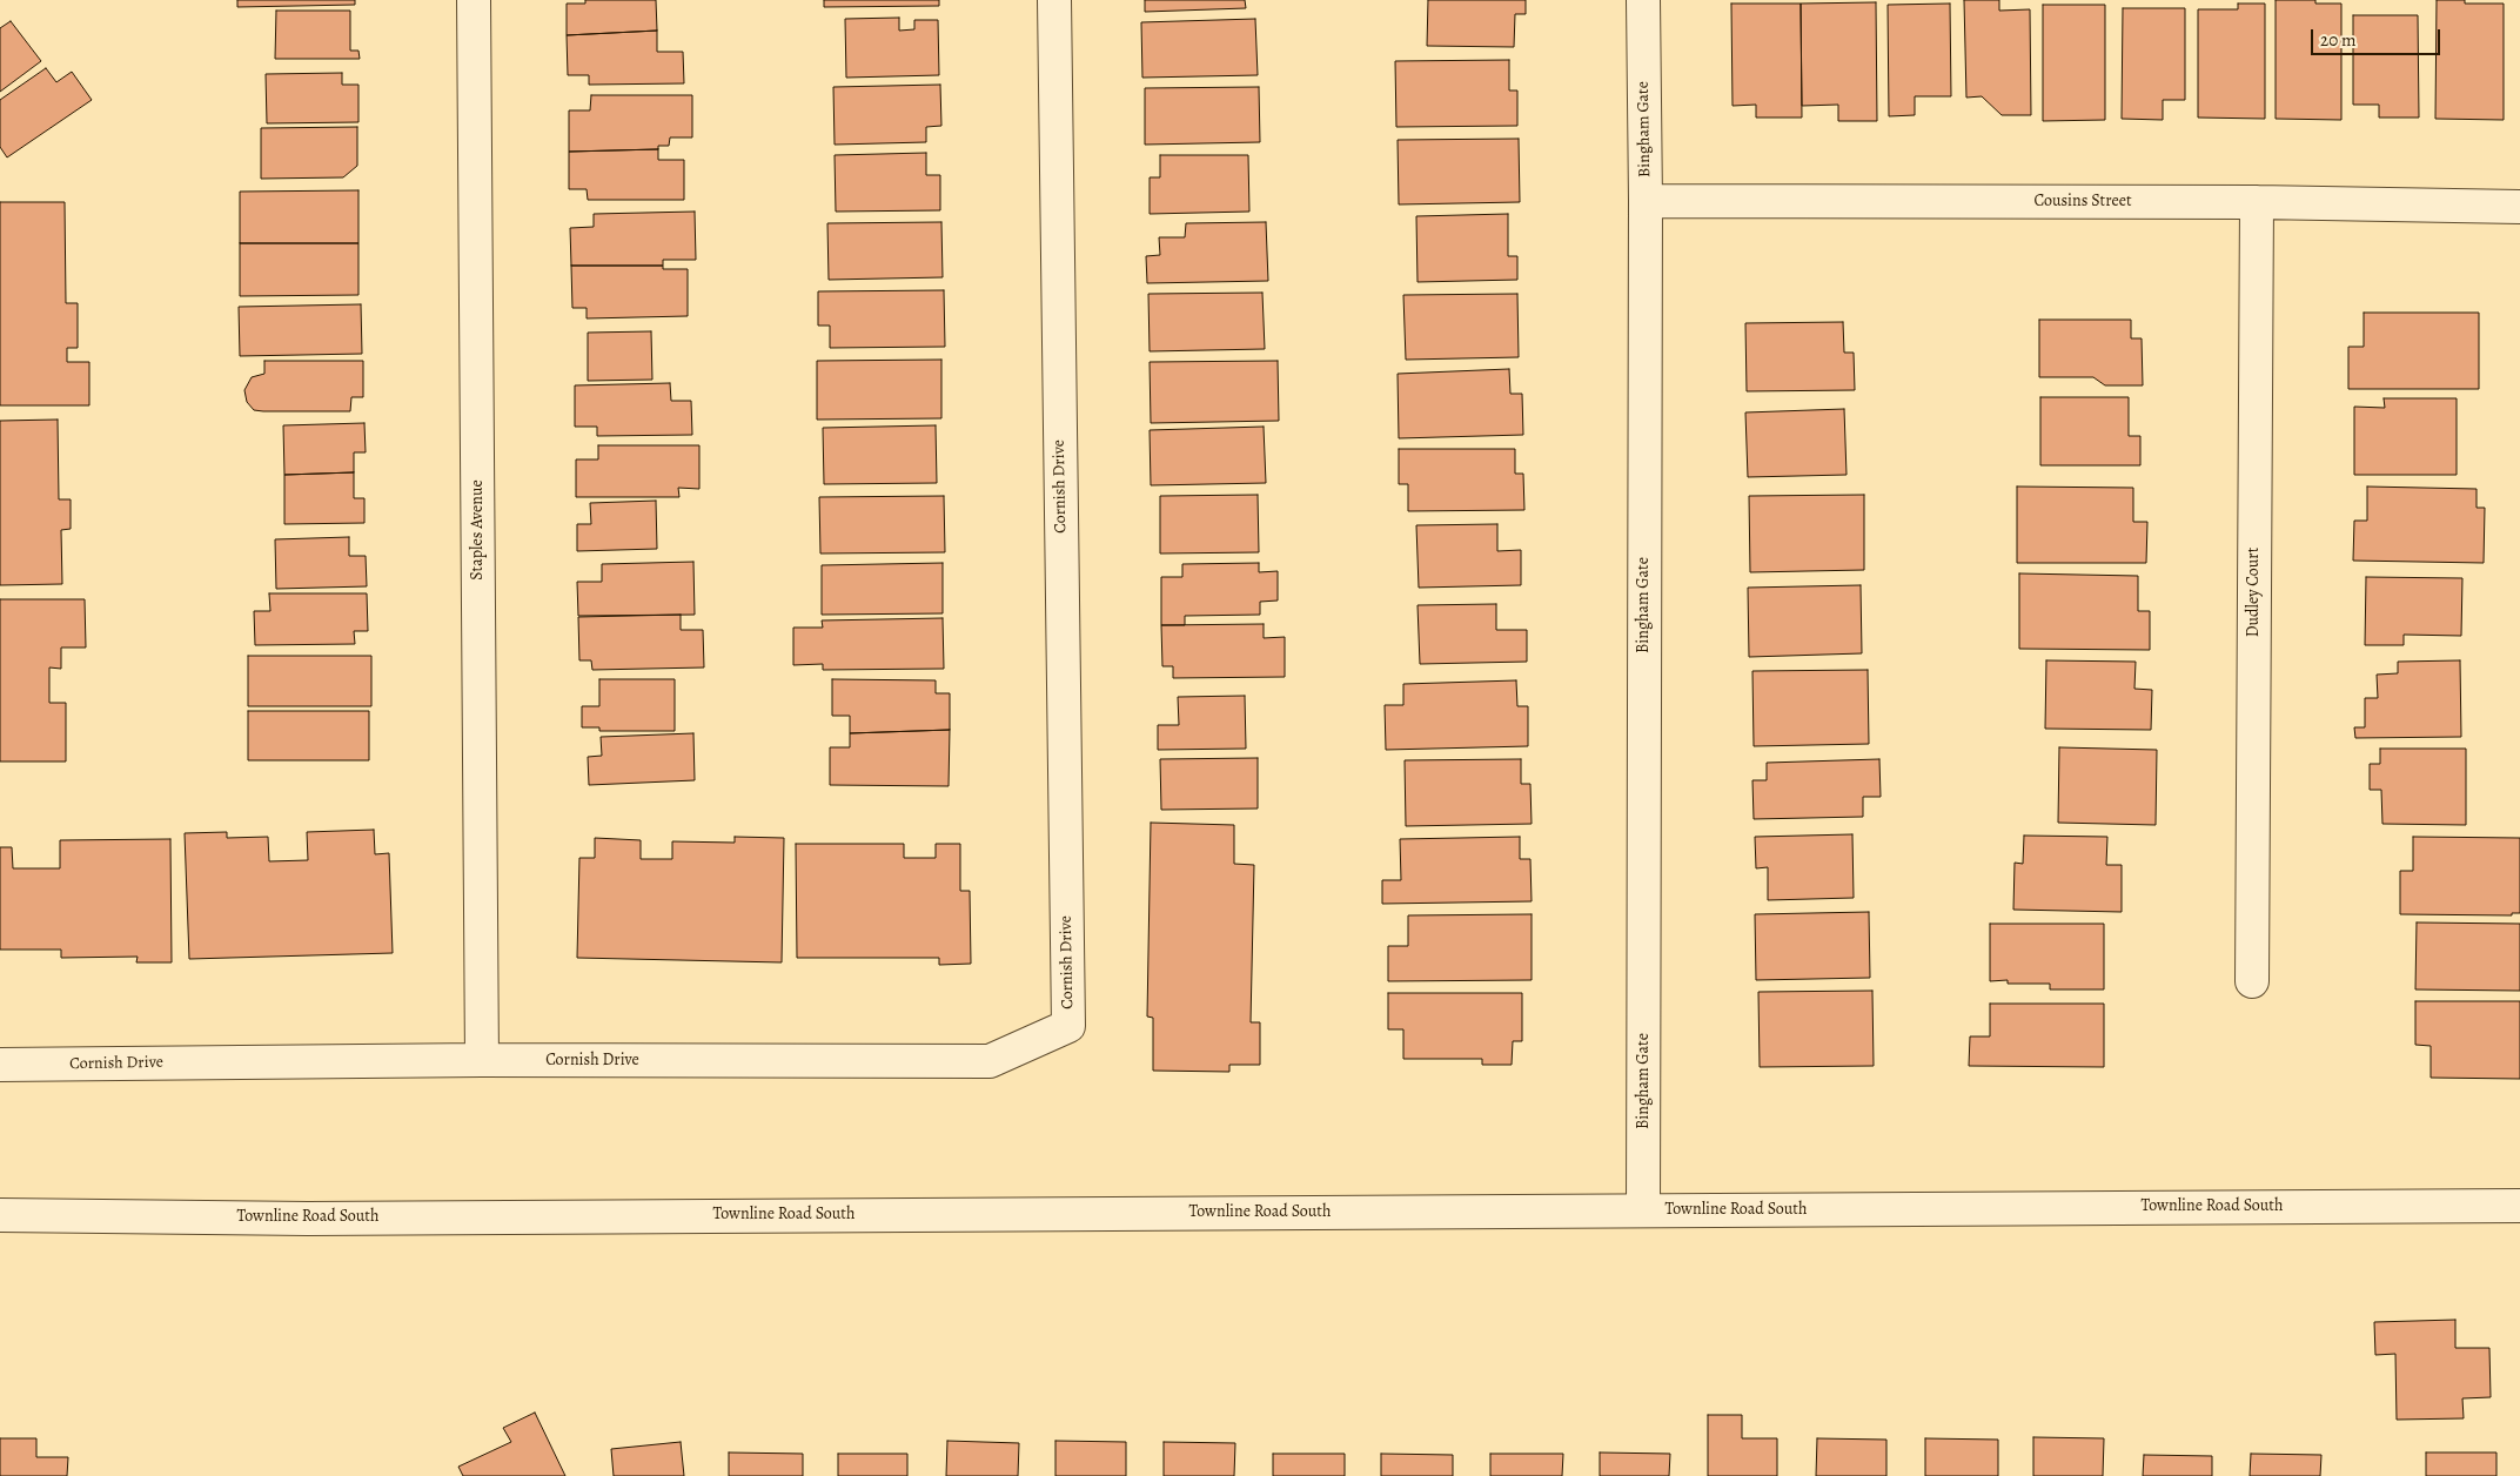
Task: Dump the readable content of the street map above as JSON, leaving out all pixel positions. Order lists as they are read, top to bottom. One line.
{"streets":{"street":["Bingham Gate","Cousins Street","Cornish Drive","Staples Avenue","Dudley Court","Townline Road South"]},"crossings":[["Bingham Gate","Cousins Street"],["Bingham Gate","Townline Road South"],["Cousins Street","Dudley Court"],["Cornish Drive","Staples Avenue"]],"scale_bar":"20 m"}
